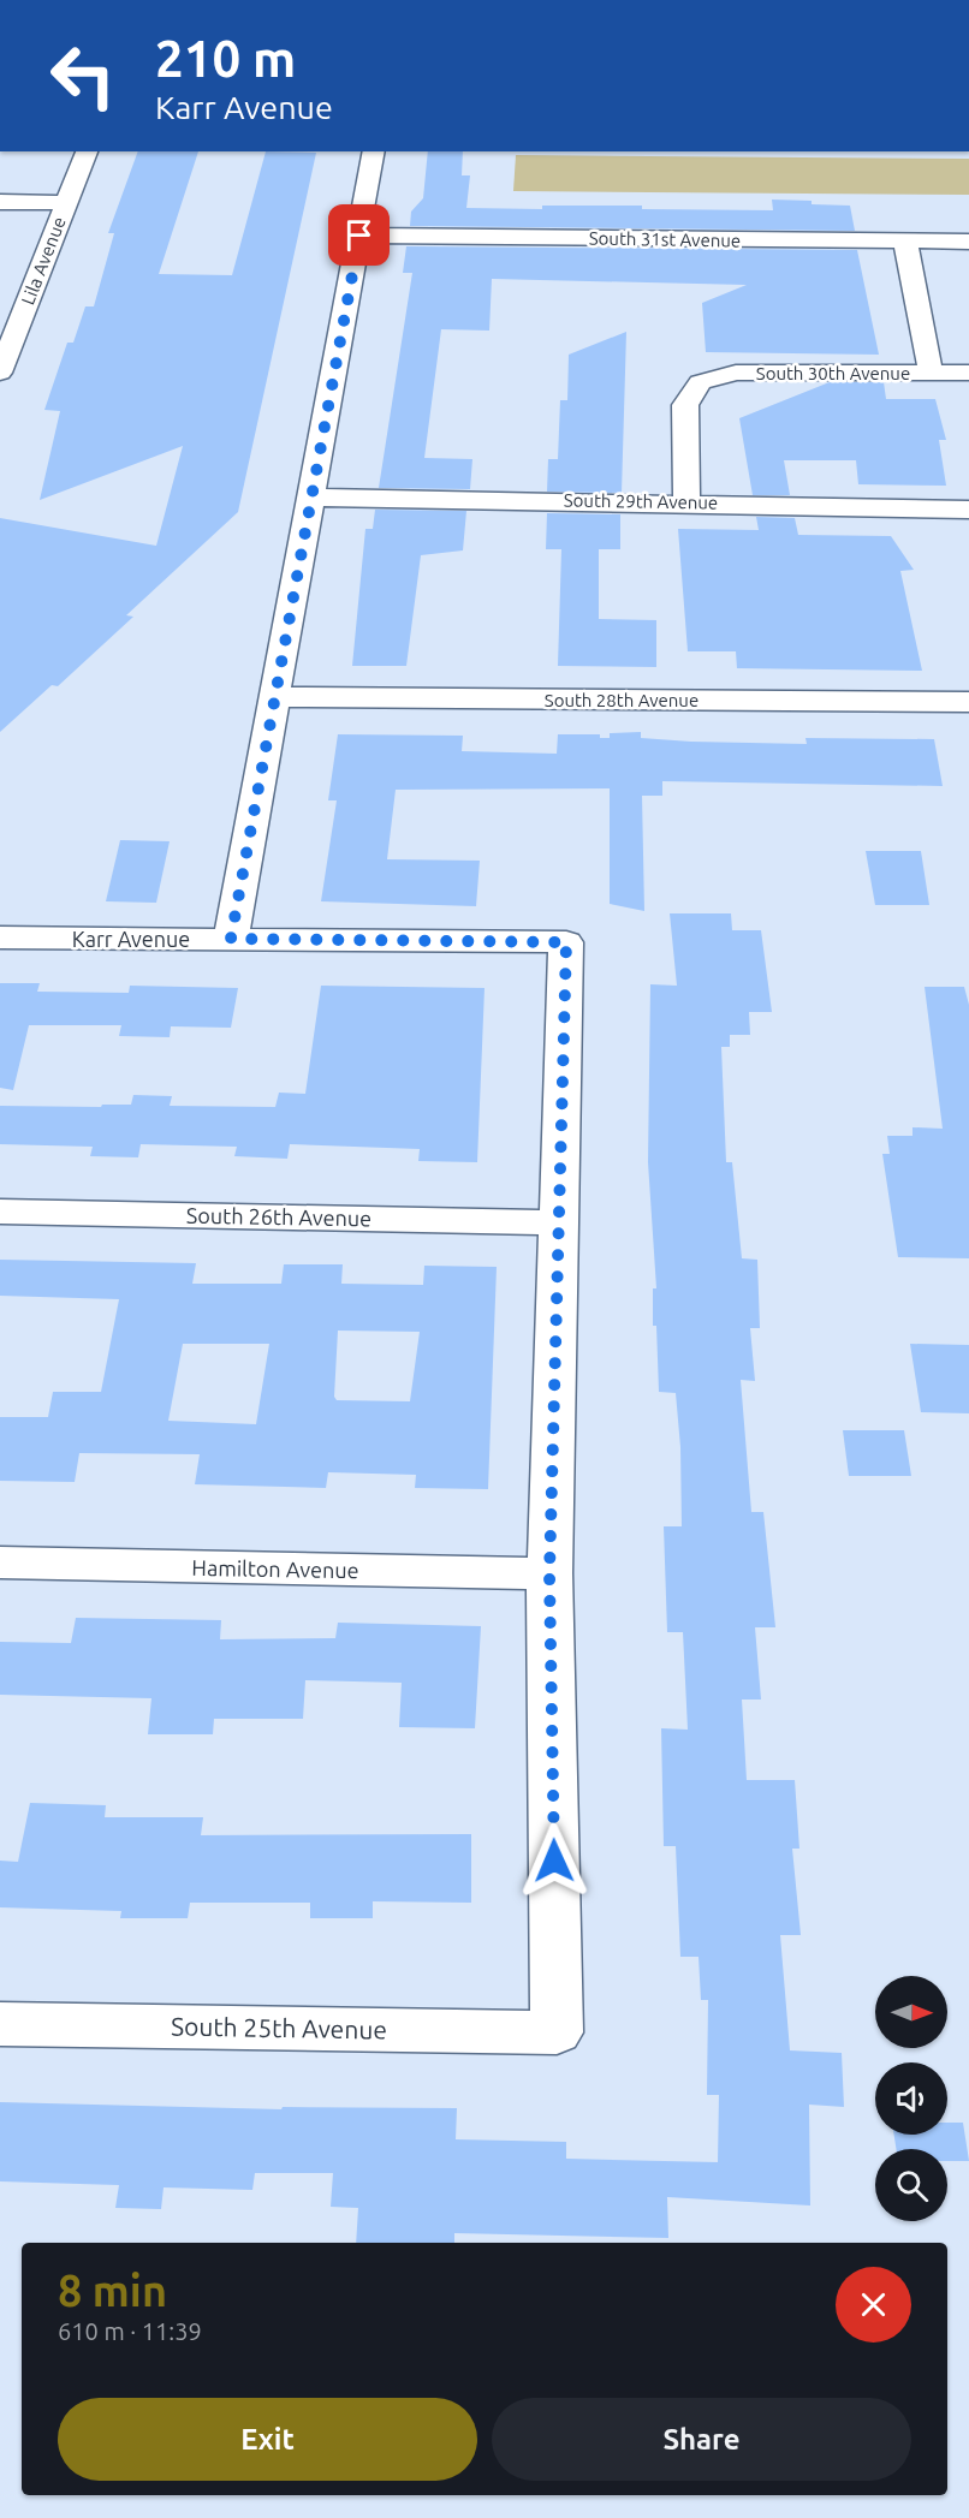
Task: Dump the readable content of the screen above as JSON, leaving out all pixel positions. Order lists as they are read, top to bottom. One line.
{"streets":{"street":["South 31st Avenue","Lila Avenue","South 30th Avenue","South 29th Avenue","South 28th Avenue","Karr Avenue","South 26th Avenue","Hamilton Avenue","South 25th Avenue"]},"crossings":[["South 30th Avenue","South 29th Avenue"],["Karr Avenue","South 26th Avenue"],["Hamilton Avenue","South 25th Avenue"]],"north":"right","page":{"turn":["210 m","Karr Avenue"],"heading":["8 min","610 m · 11:39"],"buttons":["Exit","Share"]}}
